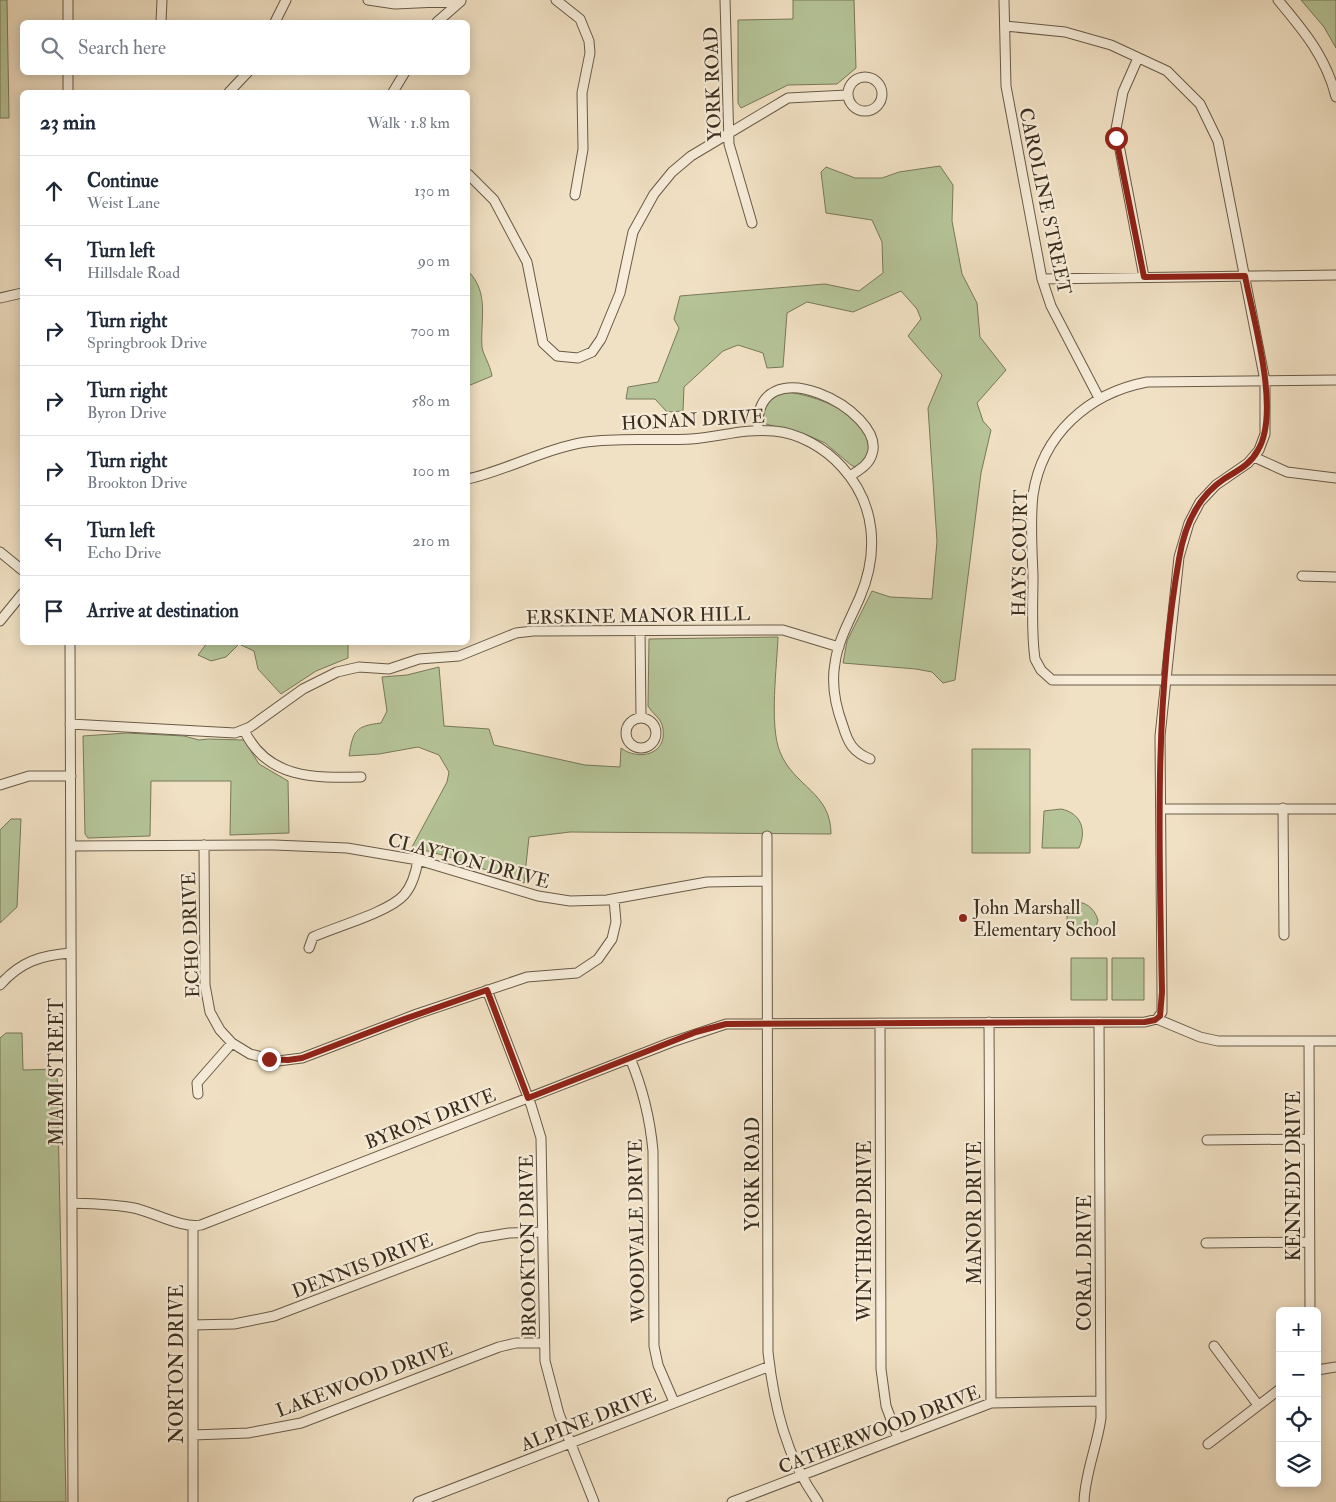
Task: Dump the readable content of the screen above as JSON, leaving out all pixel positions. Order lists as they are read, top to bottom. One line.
{"streets":{"street":["YORK ROAD","CAROLINE STREET","HONAN DRIVE","HAYS COURT","ERSKINE MANOR HILL","CLAYTON DRIVE","ECHO DRIVE","MIAMI STREET","BYRON DRIVE","KENNEDY DRIVE","MANOR DRIVE","WOODVALE DRIVE","WINTHROP DRIVE","BROOKTON DRIVE","CORAL DRIVE","DENNIS DRIVE","NORTON DRIVE","LAKEWOOD DRIVE","ALPINE DRIVE","CATHERWOOD DRIVE"]},"crossings":[["YORK ROAD","CLAYTON DRIVE"],["YORK ROAD","BYRON DRIVE"],["YORK ROAD","ALPINE DRIVE"],["YORK ROAD","CATHERWOOD DRIVE"],["CAROLINE STREET","HAYS COURT"],["HONAN DRIVE","ERSKINE MANOR HILL"],["ERSKINE MANOR HILL","MIAMI STREET"],["CLAYTON DRIVE","ECHO DRIVE"],["CLAYTON DRIVE","MIAMI STREET"],["ECHO DRIVE","BROOKTON DRIVE"],["BYRON DRIVE","KENNEDY DRIVE"],["BYRON DRIVE","MANOR DRIVE"],["BYRON DRIVE","WOODVALE DRIVE"],["BYRON DRIVE","WINTHROP DRIVE"],["BYRON DRIVE","BROOKTON DRIVE"],["BYRON DRIVE","CORAL DRIVE"],["BYRON DRIVE","NORTON DRIVE"],["MANOR DRIVE","CATHERWOOD DRIVE"],["WOODVALE DRIVE","ALPINE DRIVE"],["WINTHROP DRIVE","CATHERWOOD DRIVE"],["BROOKTON DRIVE","DENNIS DRIVE"],["BROOKTON DRIVE","LAKEWOOD DRIVE"],["BROOKTON DRIVE","ALPINE DRIVE"],["CORAL DRIVE","CATHERWOOD DRIVE"],["DENNIS DRIVE","NORTON DRIVE"],["NORTON DRIVE","LAKEWOOD DRIVE"]],"places":["John Marshall Elementary School"],"page":{"search":"Search here","heading":["23 min","Walk · 1.8 km"],"list":[["Continue","Weist Lane","130 m"],["Turn left","Hillsdale Road","90 m"],["Turn right","Springbrook Drive","700 m"],["Turn right","Byron Drive","580 m"],["Turn right","Brookton Drive","100 m"],["Turn left","Echo Drive","210 m"],"Arrive at destination"],"map_buttons":["+","−"]}}
